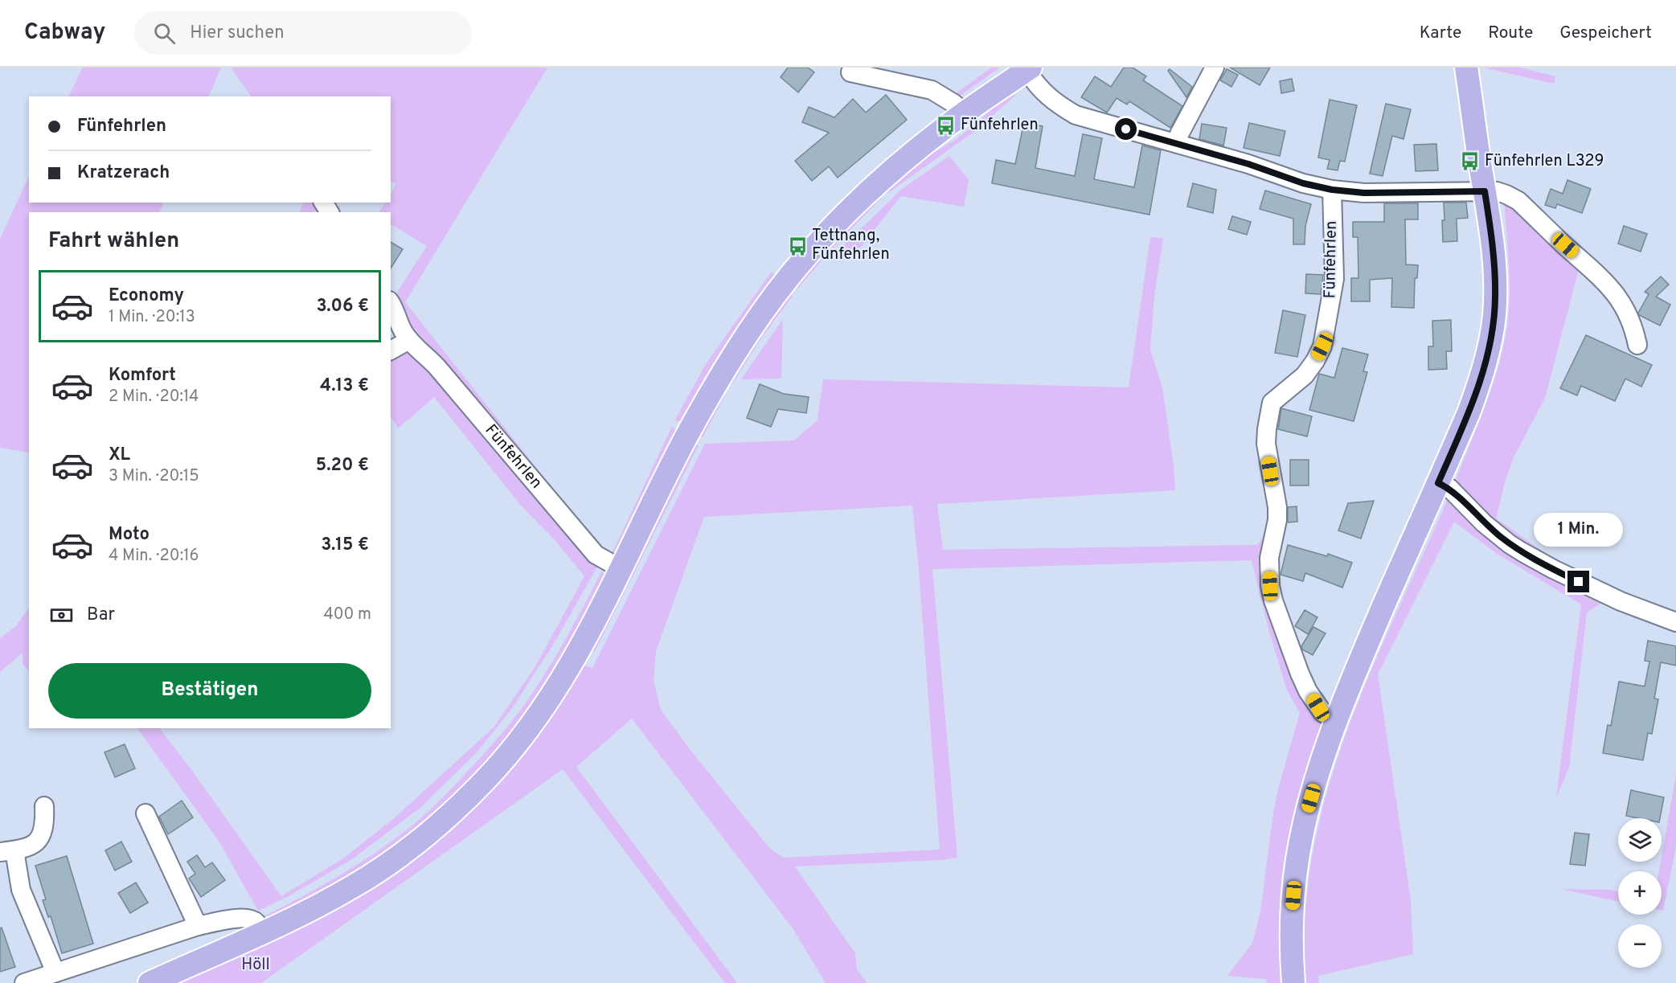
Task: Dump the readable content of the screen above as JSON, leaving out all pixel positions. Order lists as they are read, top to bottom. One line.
{"streets":{"street":["Fünfehrlen"]},"parks":["Höll"],"places":{"bus stop":["Fünfehrlen","Fünfehrlen L329","Tettnang, Fünfehrlen"]},"page":{"header":"Cabway","search":"Hier suchen","nav":["Karte","Route","Gespeichert"],"banner":["Fünfehrlen","Kratzerach"],"heading":"Fahrt wählen","list":[{"name":"Economy","note":"1 Min. · 20:13","value":"3.06 €"},{"name":"Komfort","note":"2 Min. · 20:14","value":"4.13 €"},{"name":"XL","note":"3 Min. · 20:15","value":"5.20 €"},{"name":"Moto","note":"4 Min. · 20:16","value":"3.15 €"}],"bubble":"1 Min.","pay":["Bar","400 m"],"buttons":"Bestätigen","map_buttons":["+","−"]}}
